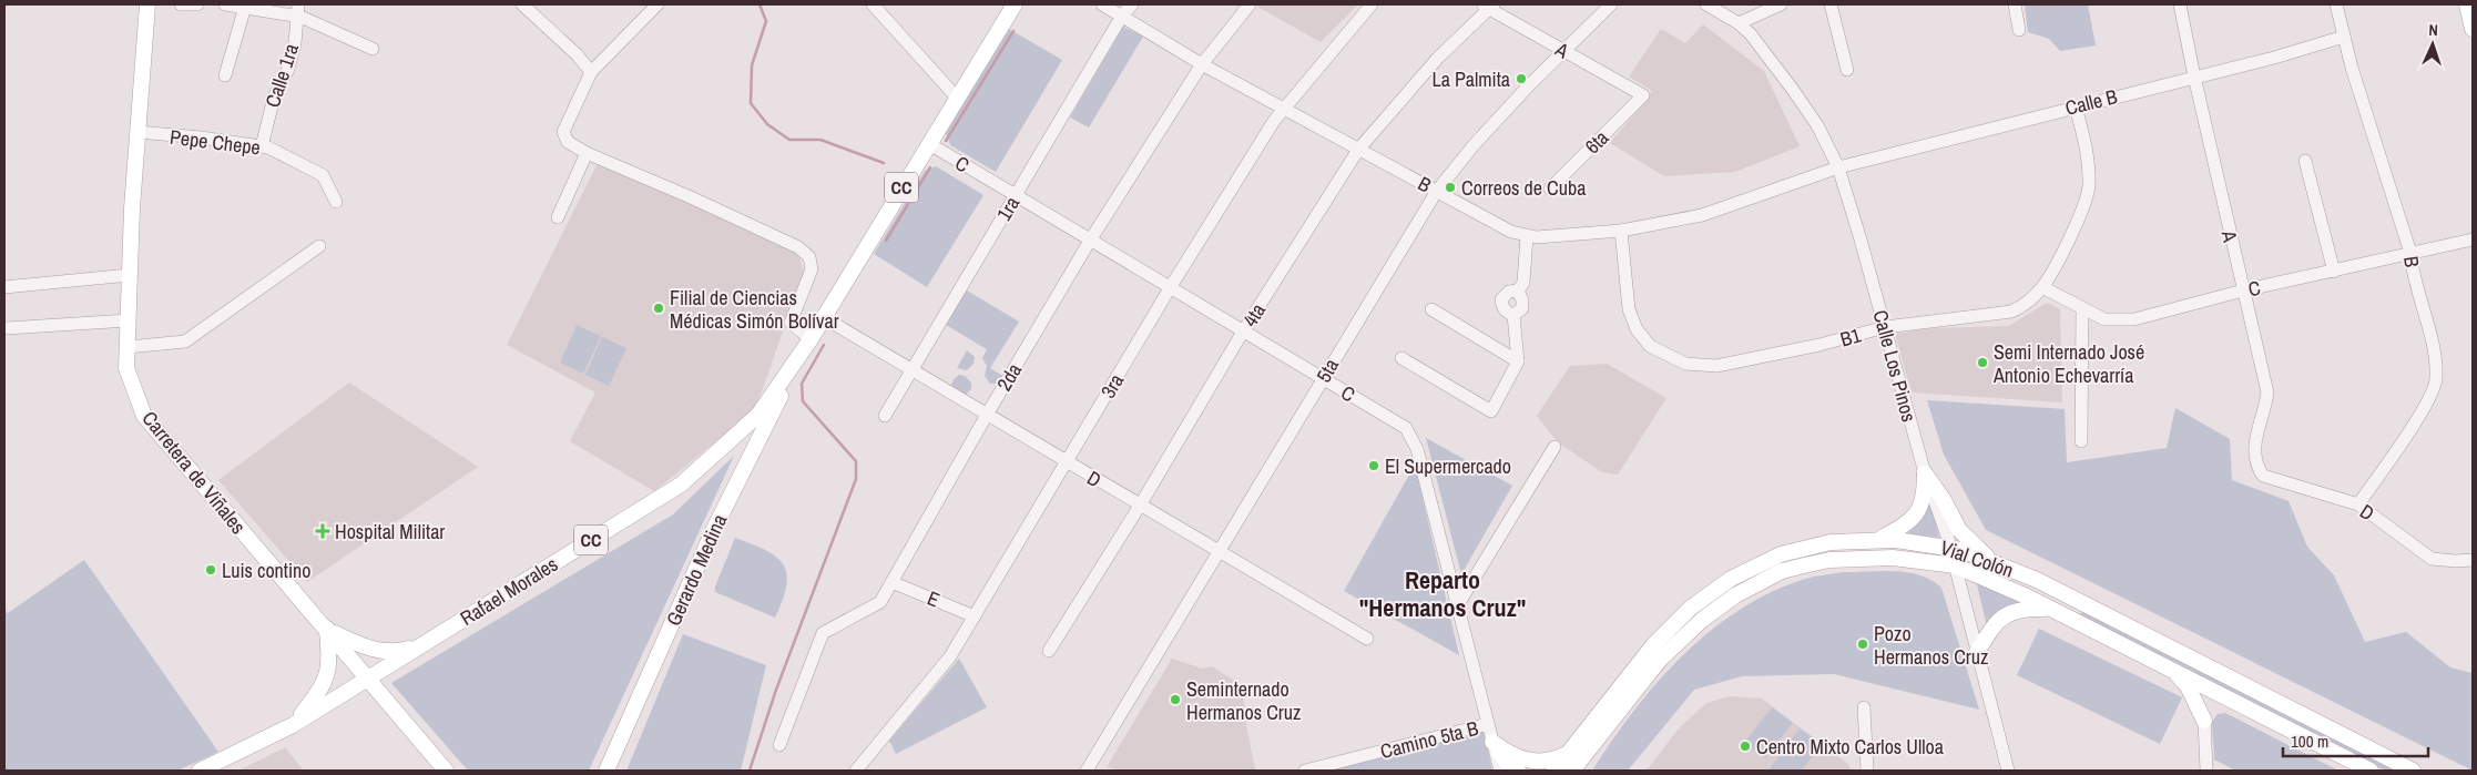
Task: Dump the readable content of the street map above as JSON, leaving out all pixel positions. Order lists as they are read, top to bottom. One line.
{"streets":{"main road":["CC","Carretera de Viñales","Vial Colón","Gerardo Medina","Rafael Morales"],"street":["A","Calle 1ra","Calle B","Pepe Chepe","6ta","C","B","1ra","4ta","B1","Calle Los Pinos","5ta","2da","3ra","D","E","Camino 5ta B"]},"crossings":[["A","Calle B"],["A","6ta"],["A","C"],["A","4ta"],["A","5ta"],["A","D"],["Calle 1ra","Pepe Chepe"],["Calle B","B"],["Calle B","B1"],["Calle B","Calle Los Pinos"],["Pepe Chepe","Carretera de Viñales"],["C","B"],["C","CC"],["C","1ra"],["C","4ta"],["C","B1"],["C","5ta"],["C","2da"],["C","3ra"],["C","Camino 5ta B"],["B","1ra"],["B","4ta"],["B","B1"],["B","Calle Los Pinos"],["B","5ta"],["B","2da"],["B","3ra"],["B","D"],["CC","D"],["CC","Gerardo Medina"],["CC","Rafael Morales"],["1ra","D"],["4ta","D"],["B1","Calle Los Pinos"],["Calle Los Pinos","Vial Colón"],["5ta","D"],["2da","D"],["2da","E"],["3ra","D"],["3ra","E"],["Carretera de Viñales","Rafael Morales"],["Gerardo Medina","Rafael Morales"]],"districts":["Reparto \"Hermanos Cruz\""],"places":{"other":["La Palmita","Correos de Cuba","Filial de Ciencias Médicas Simón Bolívar","Semi Internado José Antonio Echevarría","El Supermercado","Luis contino","Pozo Hermanos Cruz","Seminternado Hermanos Cruz","Centro Mixto Carlos Ulloa"],"health":["Hospital Militar"]},"scale_bar":"100 m","north":"top"}
